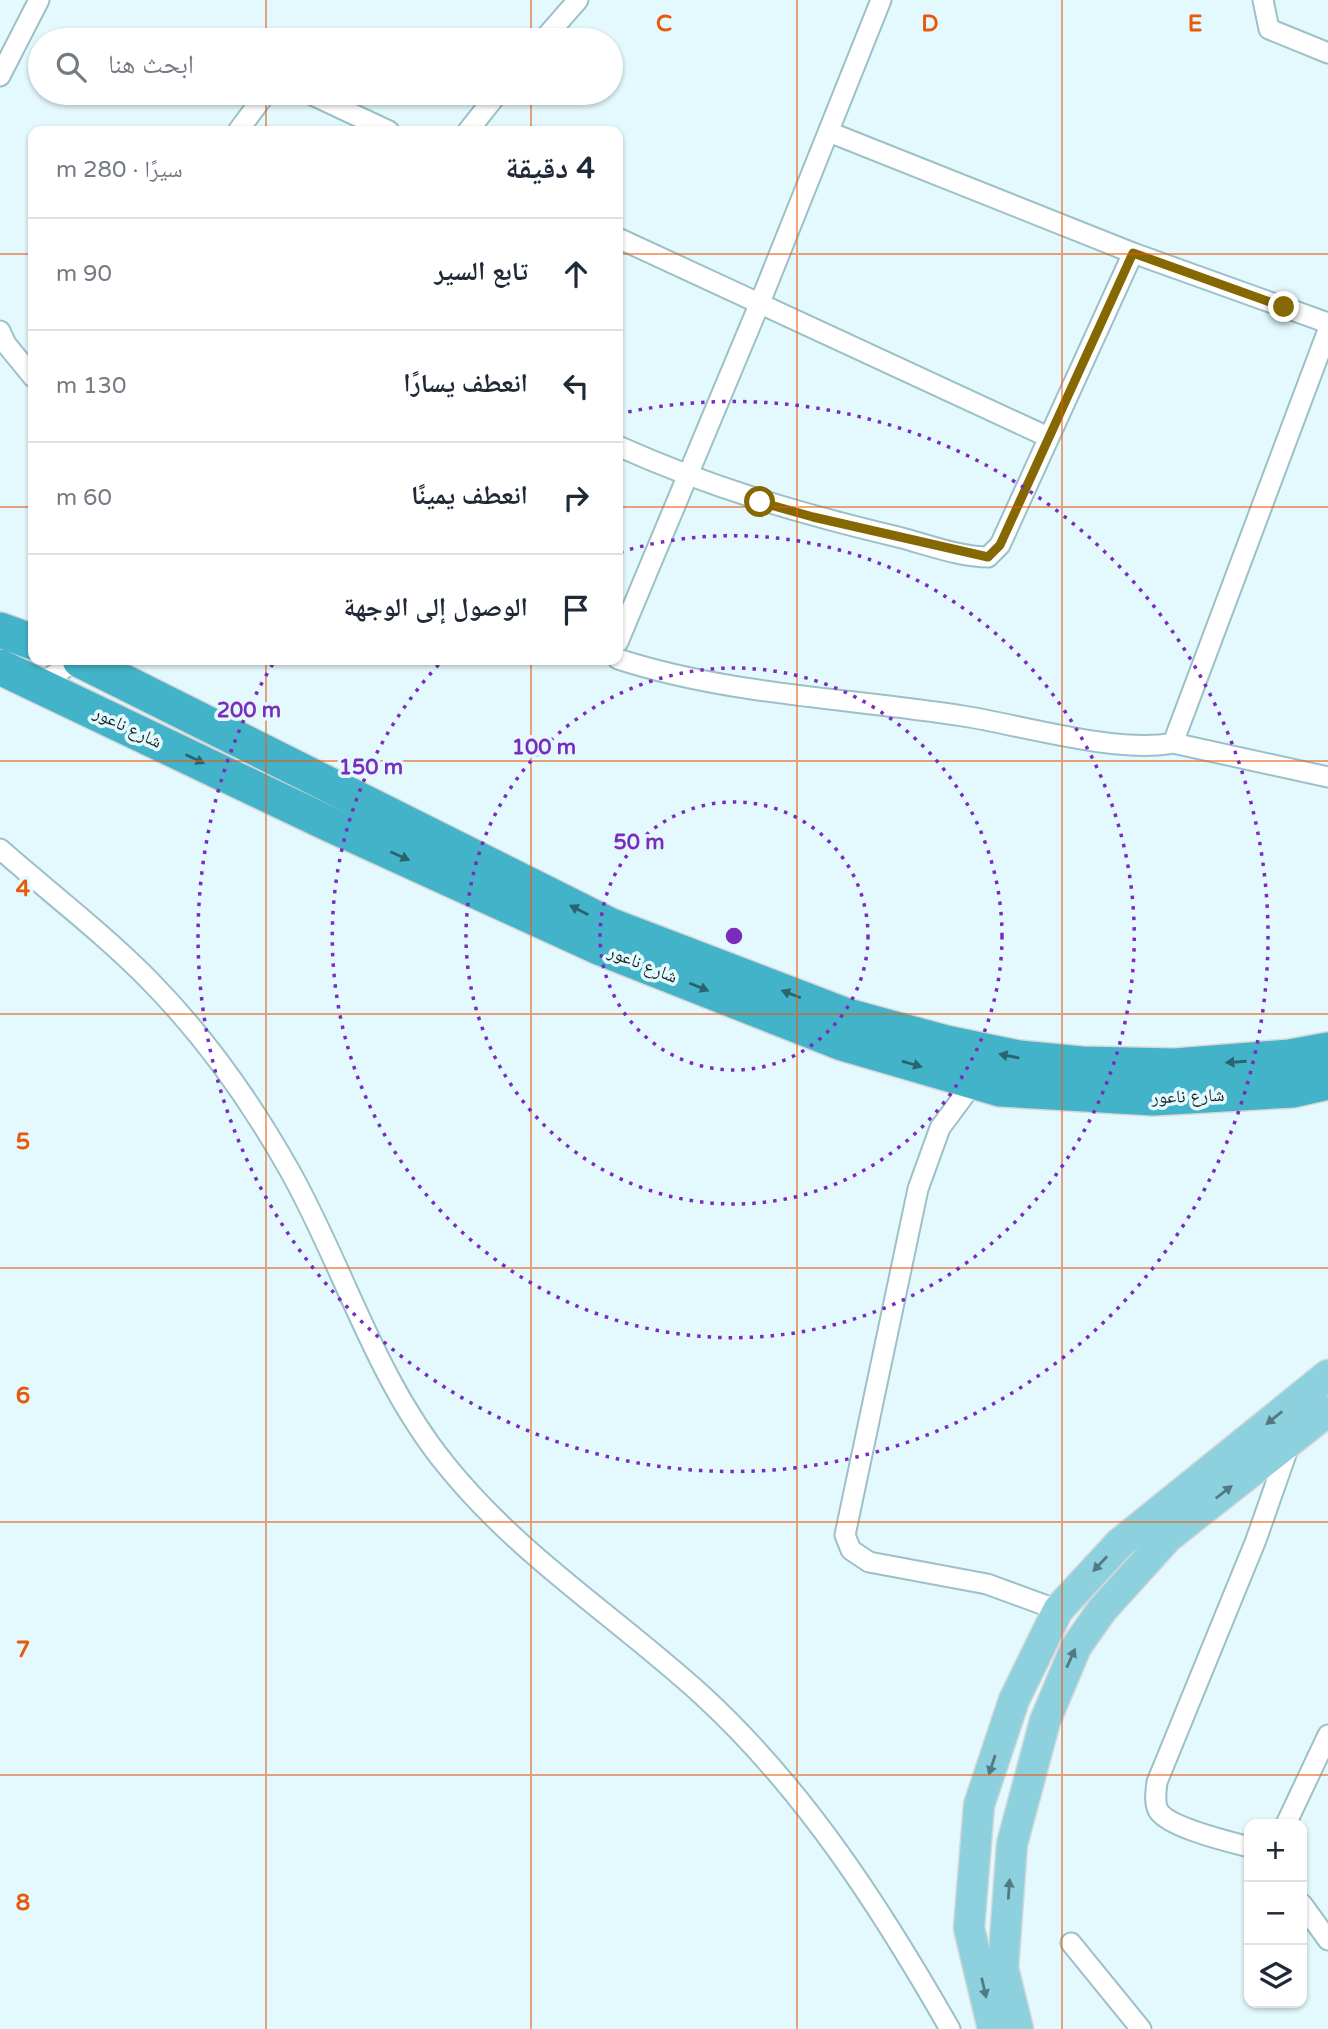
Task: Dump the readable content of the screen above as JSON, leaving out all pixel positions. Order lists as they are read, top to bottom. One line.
{"streets":{"highway":["شارع ناعور"]},"page":{"search":"ابحث هنا","heading":["4 دقيقة","سيرًا · 280 m"],"list":[["تابع السير","90 m"],["انعطف يسارًا","130 m"],["انعطف يمينًا","60 m"],"الوصول إلى الوجهة"],"map_buttons":["+","−"]},"grid":{"columns":["C","D","E"],"rows":["4","5","6","7","8"]},"rings":["200 m","100 m","150 m","50 m"]}
